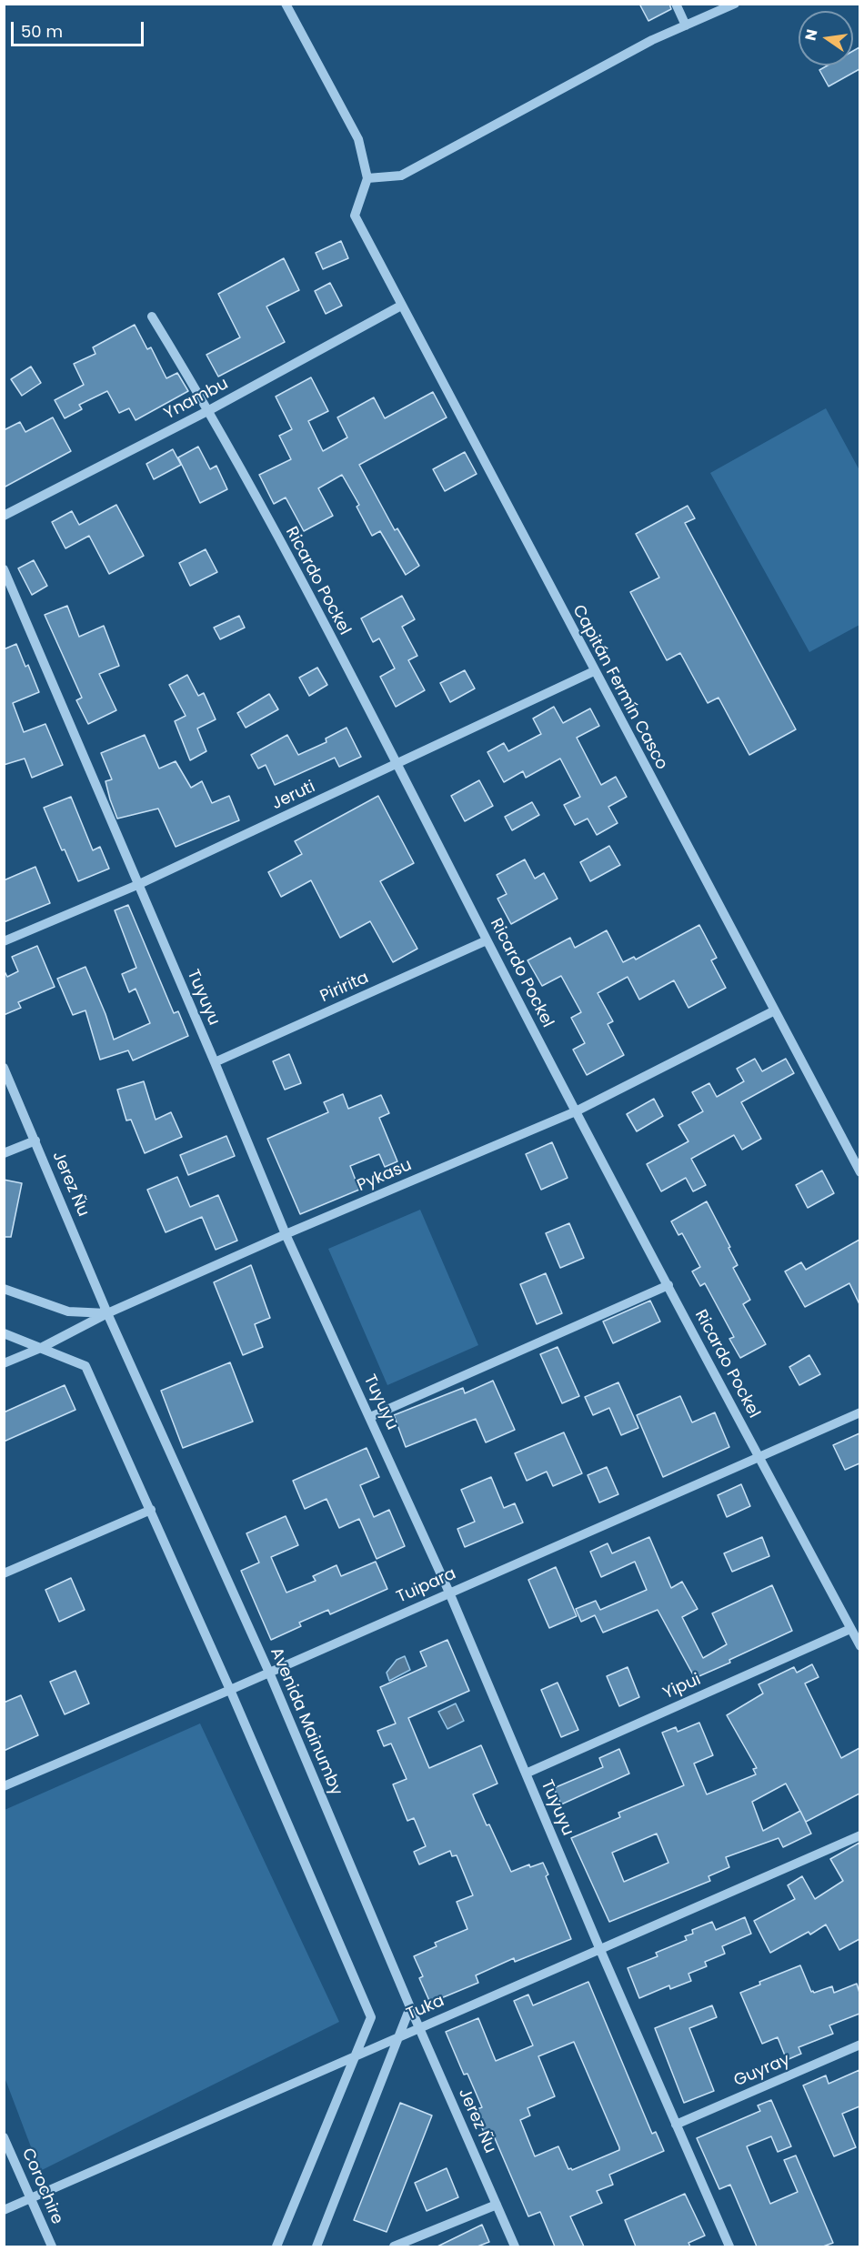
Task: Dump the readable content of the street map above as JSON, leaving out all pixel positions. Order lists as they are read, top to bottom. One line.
{"streets":{"street":["Ynambu","Ricardo Pockel","Capitán Fermín Casco","Jeruti","Piririta","Tuyuyu","Pykasu","Jerez Ñu","Tuipara","Yipui","Avenida Mainumby","Tuka","Guyray","Corochire"]},"crossings":[["Ynambu","Ricardo Pockel"],["Ynambu","Capitán Fermín Casco"],["Ricardo Pockel","Jeruti"],["Ricardo Pockel","Piririta"],["Ricardo Pockel","Pykasu"],["Ricardo Pockel","Tuipara"],["Ricardo Pockel","Yipui"],["Capitán Fermín Casco","Jeruti"],["Capitán Fermín Casco","Pykasu"],["Jeruti","Tuyuyu"],["Piririta","Tuyuyu"],["Tuyuyu","Pykasu"],["Tuyuyu","Tuipara"],["Tuyuyu","Yipui"],["Tuyuyu","Tuka"],["Tuyuyu","Guyray"],["Pykasu","Jerez Ñu"],["Pykasu","Avenida Mainumby"],["Jerez Ñu","Avenida Mainumby"],["Jerez Ñu","Tuka"],["Tuipara","Avenida Mainumby"],["Tuka","Corochire"]],"scale_bar":"50 m","north":"left"}
